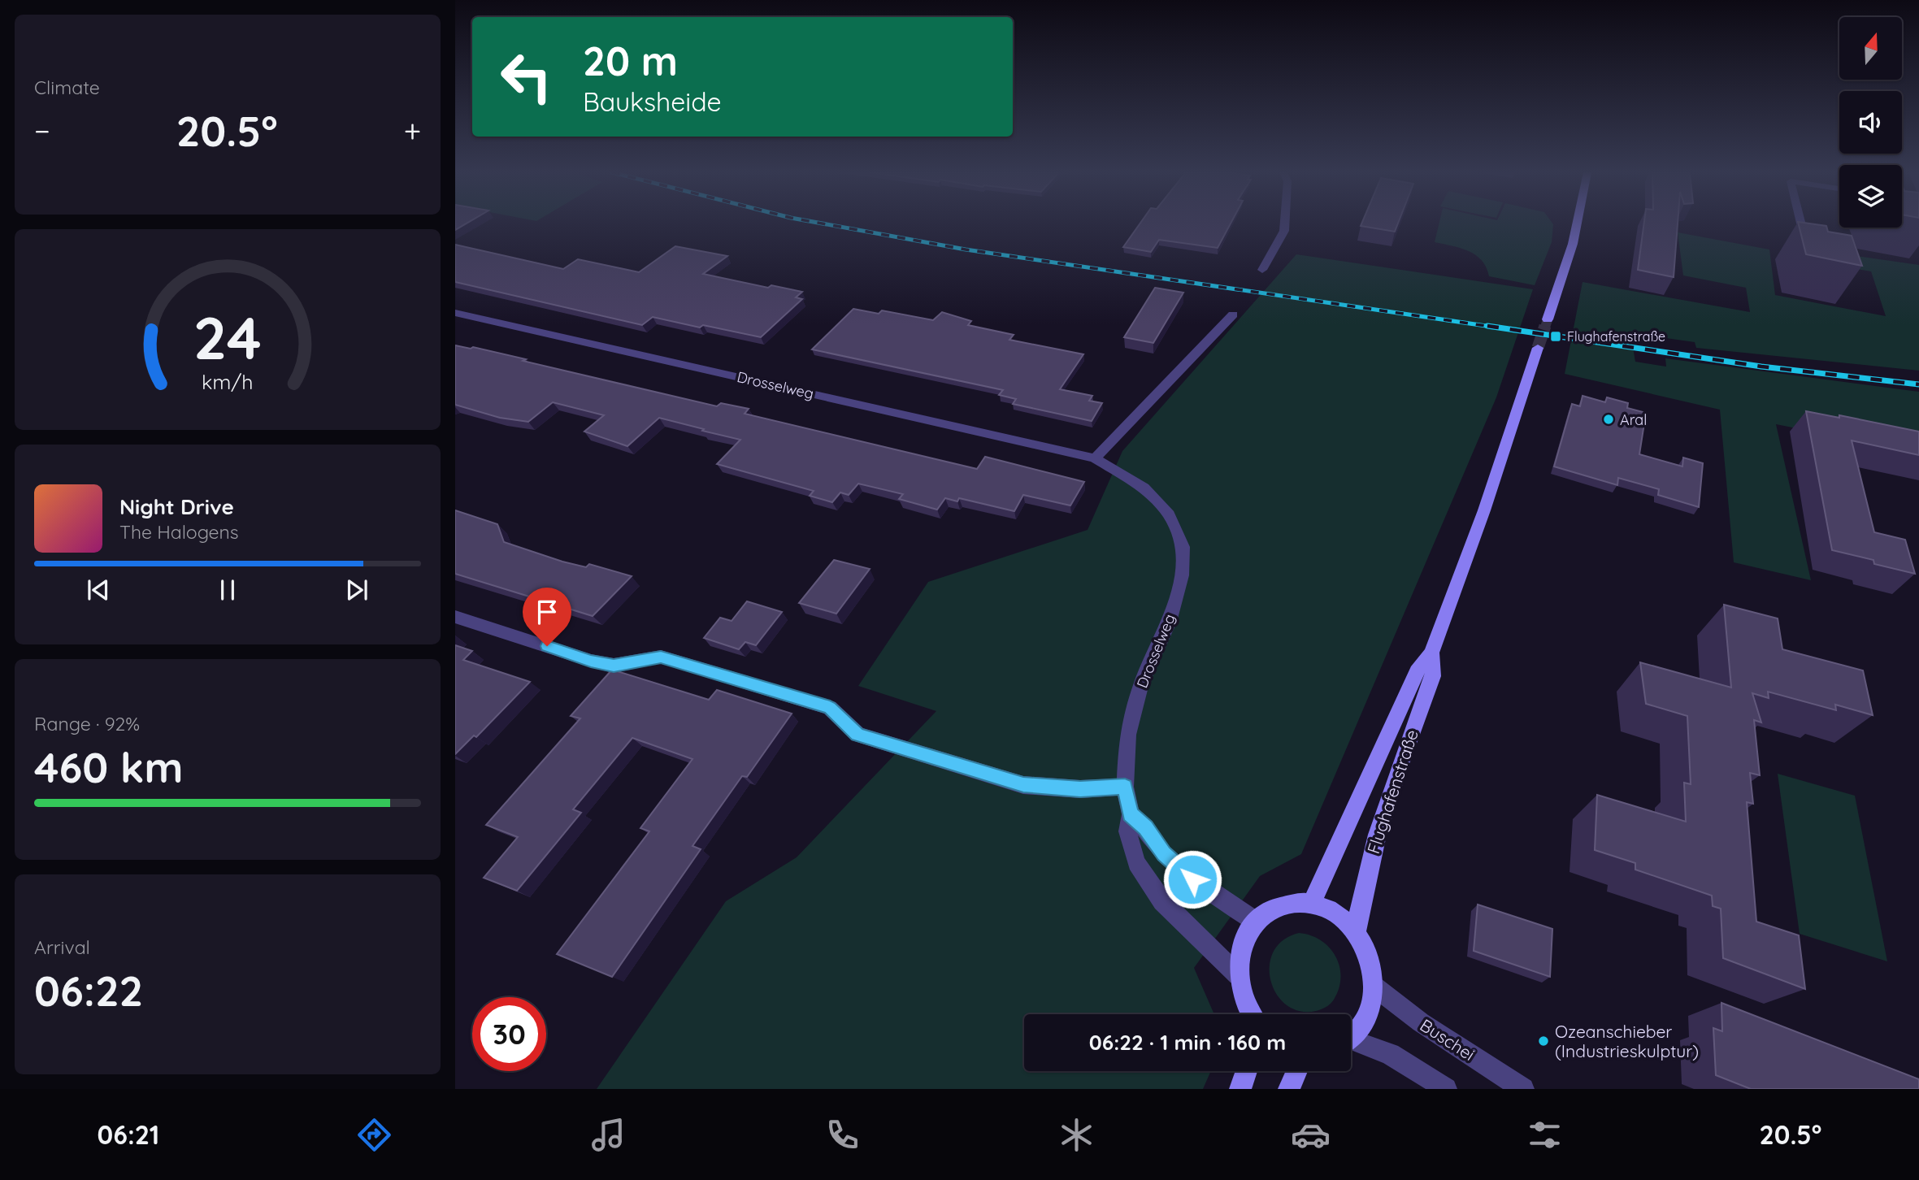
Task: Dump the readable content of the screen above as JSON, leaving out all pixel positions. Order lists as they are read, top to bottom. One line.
{"streets":{"main road":["Flughafenstraße"],"street":["Drosselweg","Buschei"]},"places":{"transit":["Flughafenstraße"],"other":["Aral","Ozeanschieber (Industrieskulptur)"]},"north":"top","page":{"tile":["Climate",["Range · 92%","460 km"],["Arrival","06:22"]],"turn":["20 m","Bauksheide"],"heat":["−","20.5°","+"],"song":["Night Drive","The Halogens"],"limit":"30","trip":"06:22 · 1 min · 160 m","tabs":["06:21","20.5°"],"gauge":["24","km/h"]}}
